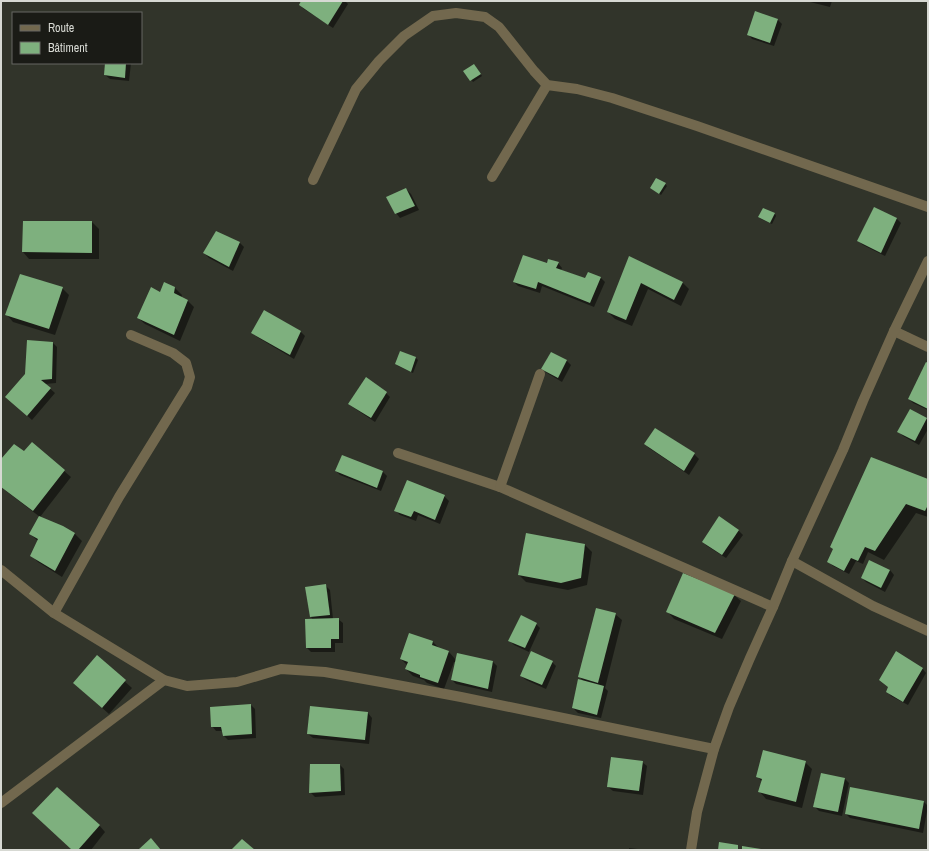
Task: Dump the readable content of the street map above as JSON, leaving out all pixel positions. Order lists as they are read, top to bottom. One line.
{"legend":["Route","Bâtiment"]}
